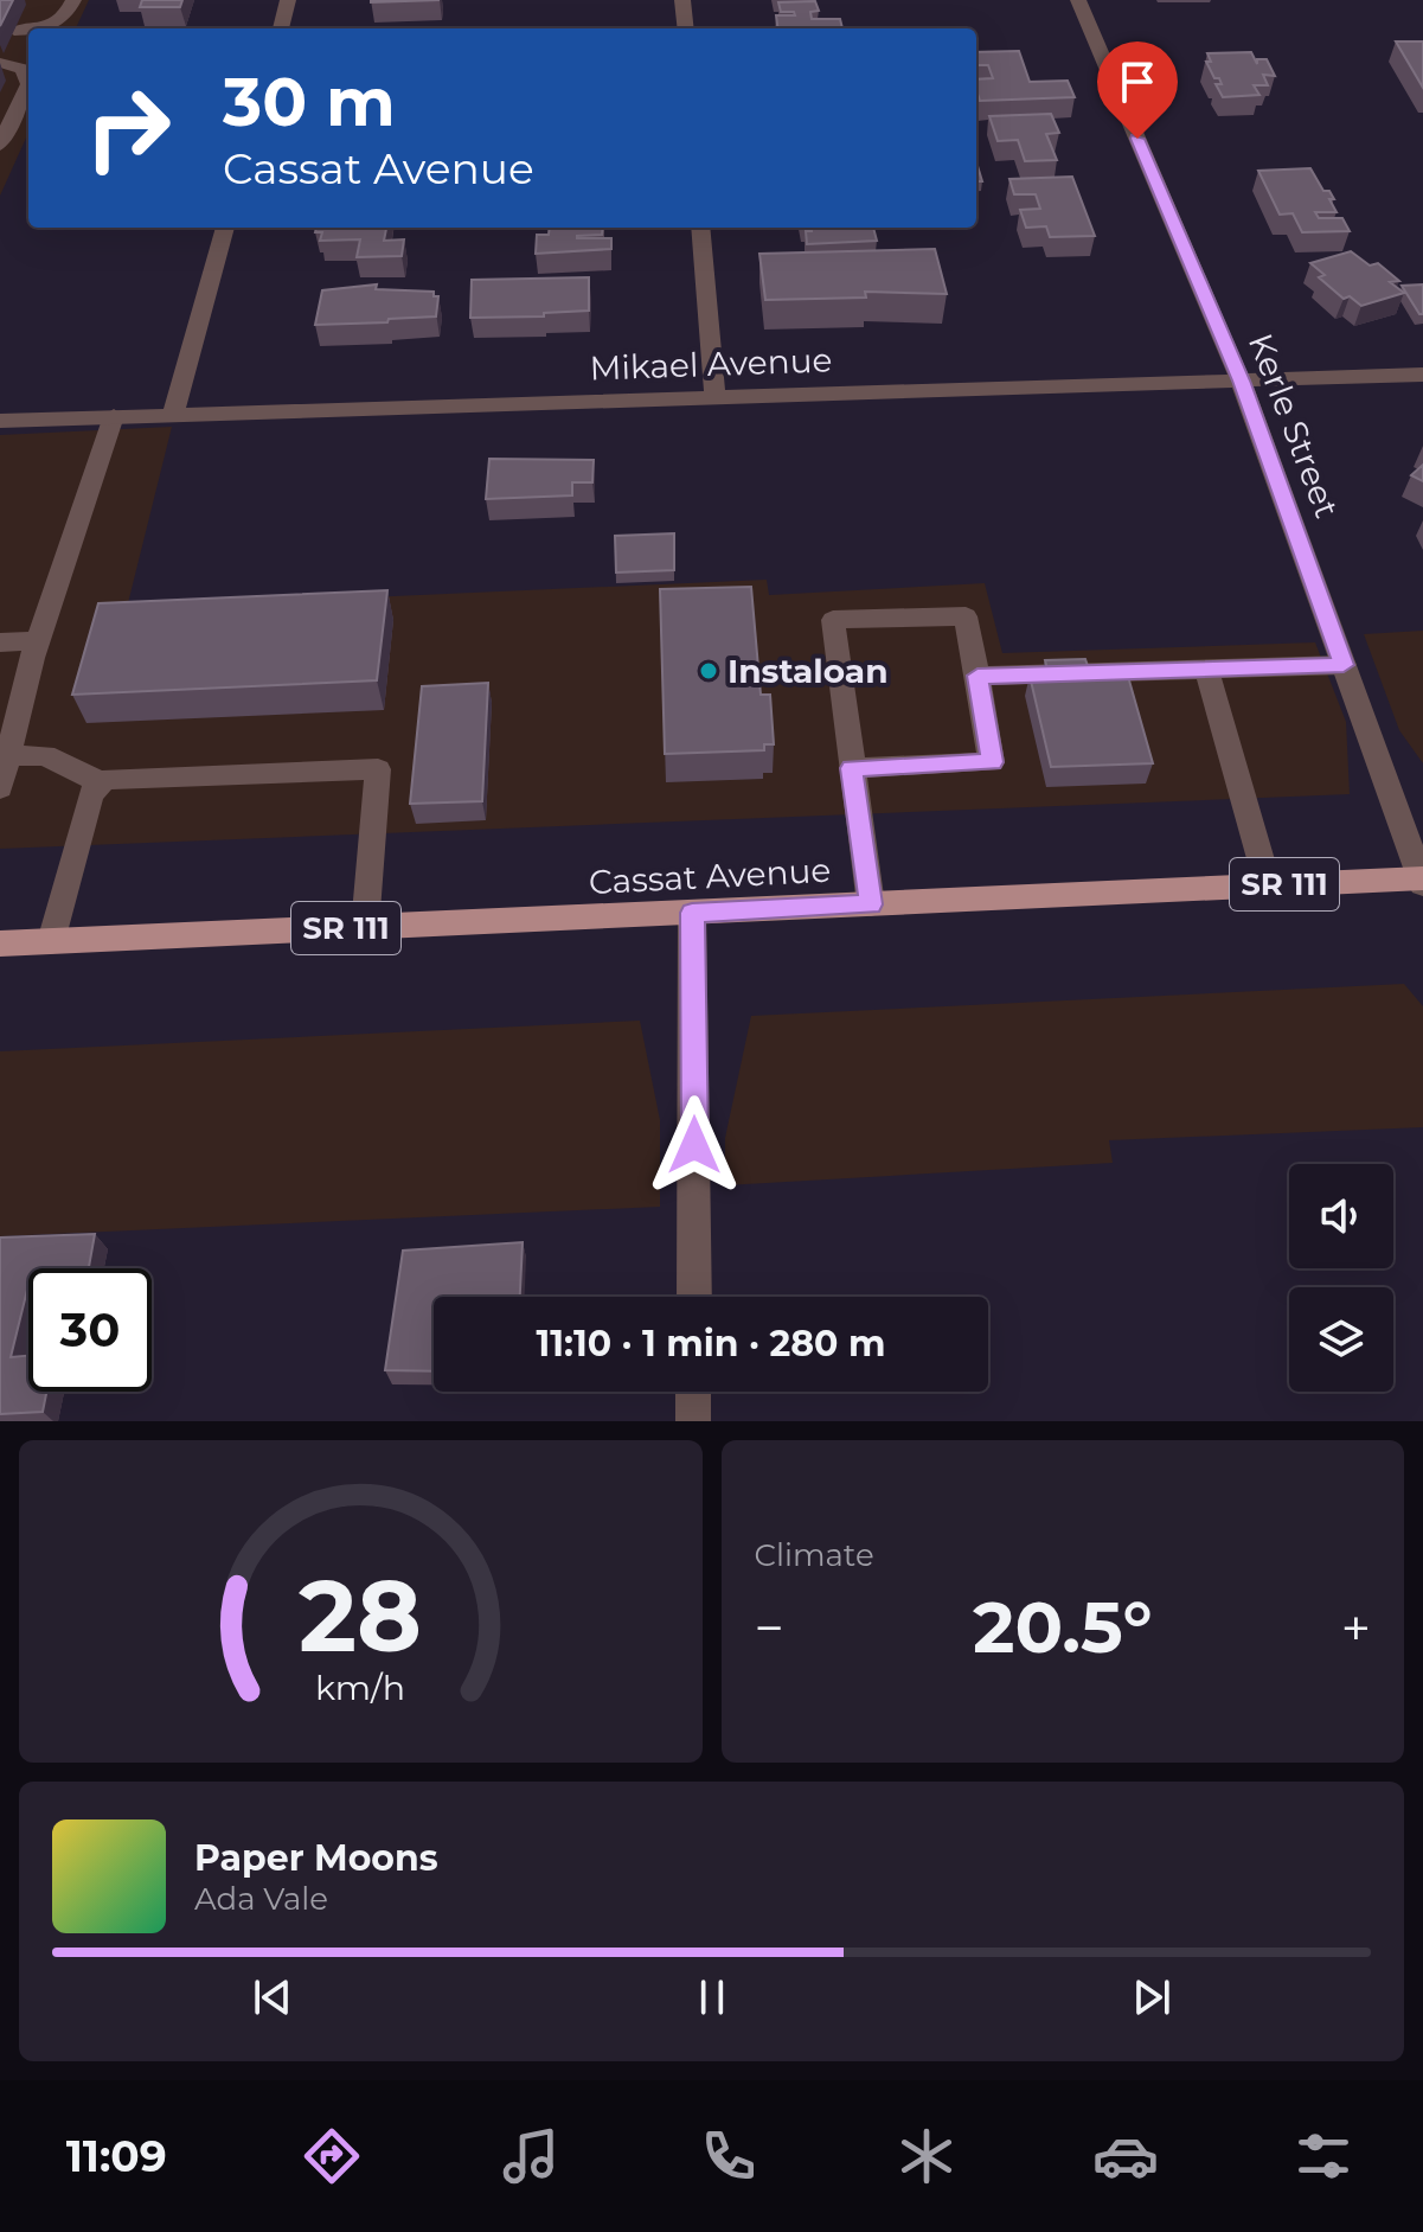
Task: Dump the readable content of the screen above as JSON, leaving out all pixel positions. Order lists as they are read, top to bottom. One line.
{"streets":{"main road":["Cassat Avenue","SR 111"],"street":["Mikael Avenue","Kerle Street"]},"crossings":[["Mikael Avenue","Kerle Street"],["Kerle Street","Cassat Avenue"]],"places":["Instaloan"],"page":{"turn":["30 m","Cassat Avenue"],"limit":"30","trip":"11:10 · 1 min · 280 m","tile":"Climate","heat":["−","20.5°","+"],"song":["Paper Moons","Ada Vale"],"tabs":"11:09","gauge":["28","km/h"]}}
